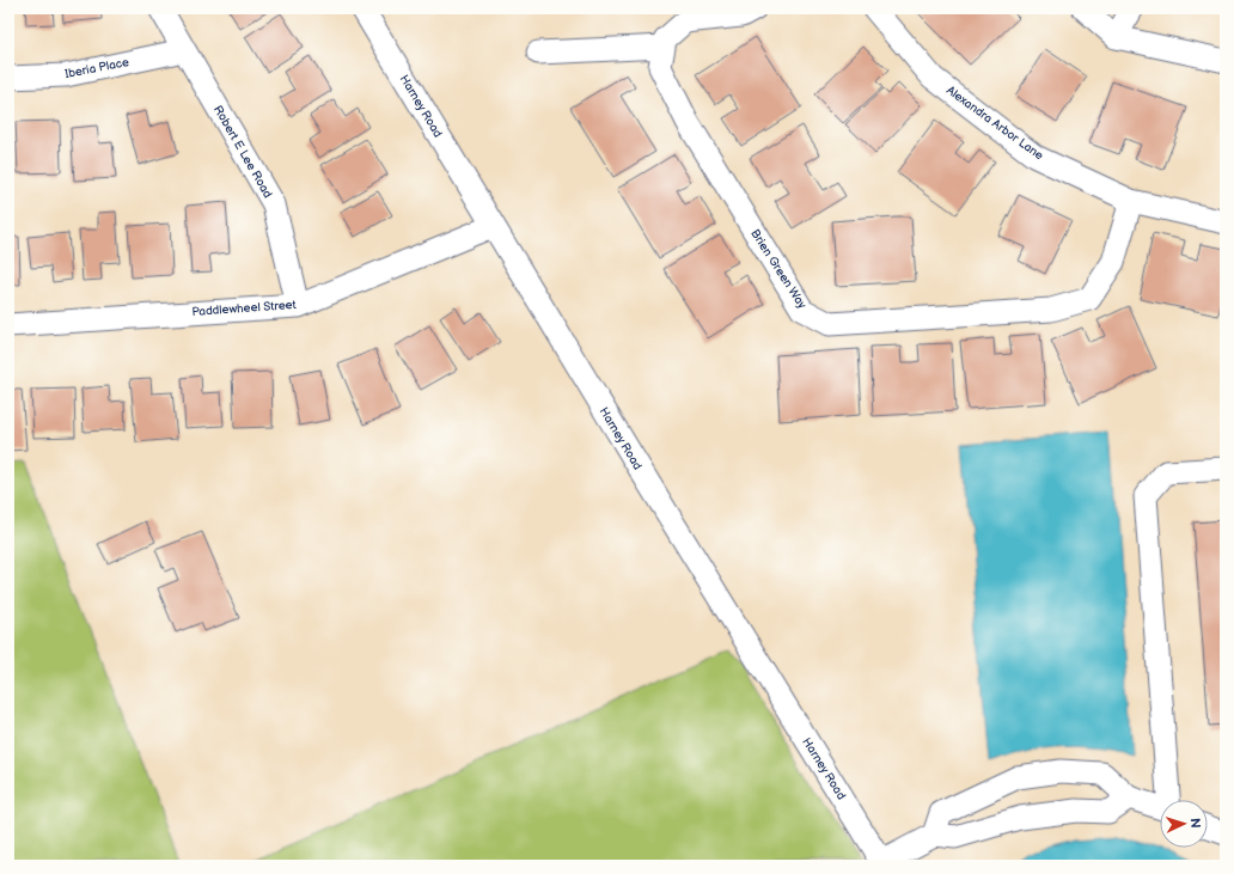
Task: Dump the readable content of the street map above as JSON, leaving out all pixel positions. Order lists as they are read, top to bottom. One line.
{"streets":{"street":["Iberia Place","Harney Road","Alexandra Arbor Lane","Robert E Lee Road","Brien Green Way","Paddlewheel Street"]},"crossings":[["Iberia Place","Robert E Lee Road"],["Harney Road","Paddlewheel Street"],["Alexandra Arbor Lane","Brien Green Way"],["Robert E Lee Road","Paddlewheel Street"]],"north":"right"}
